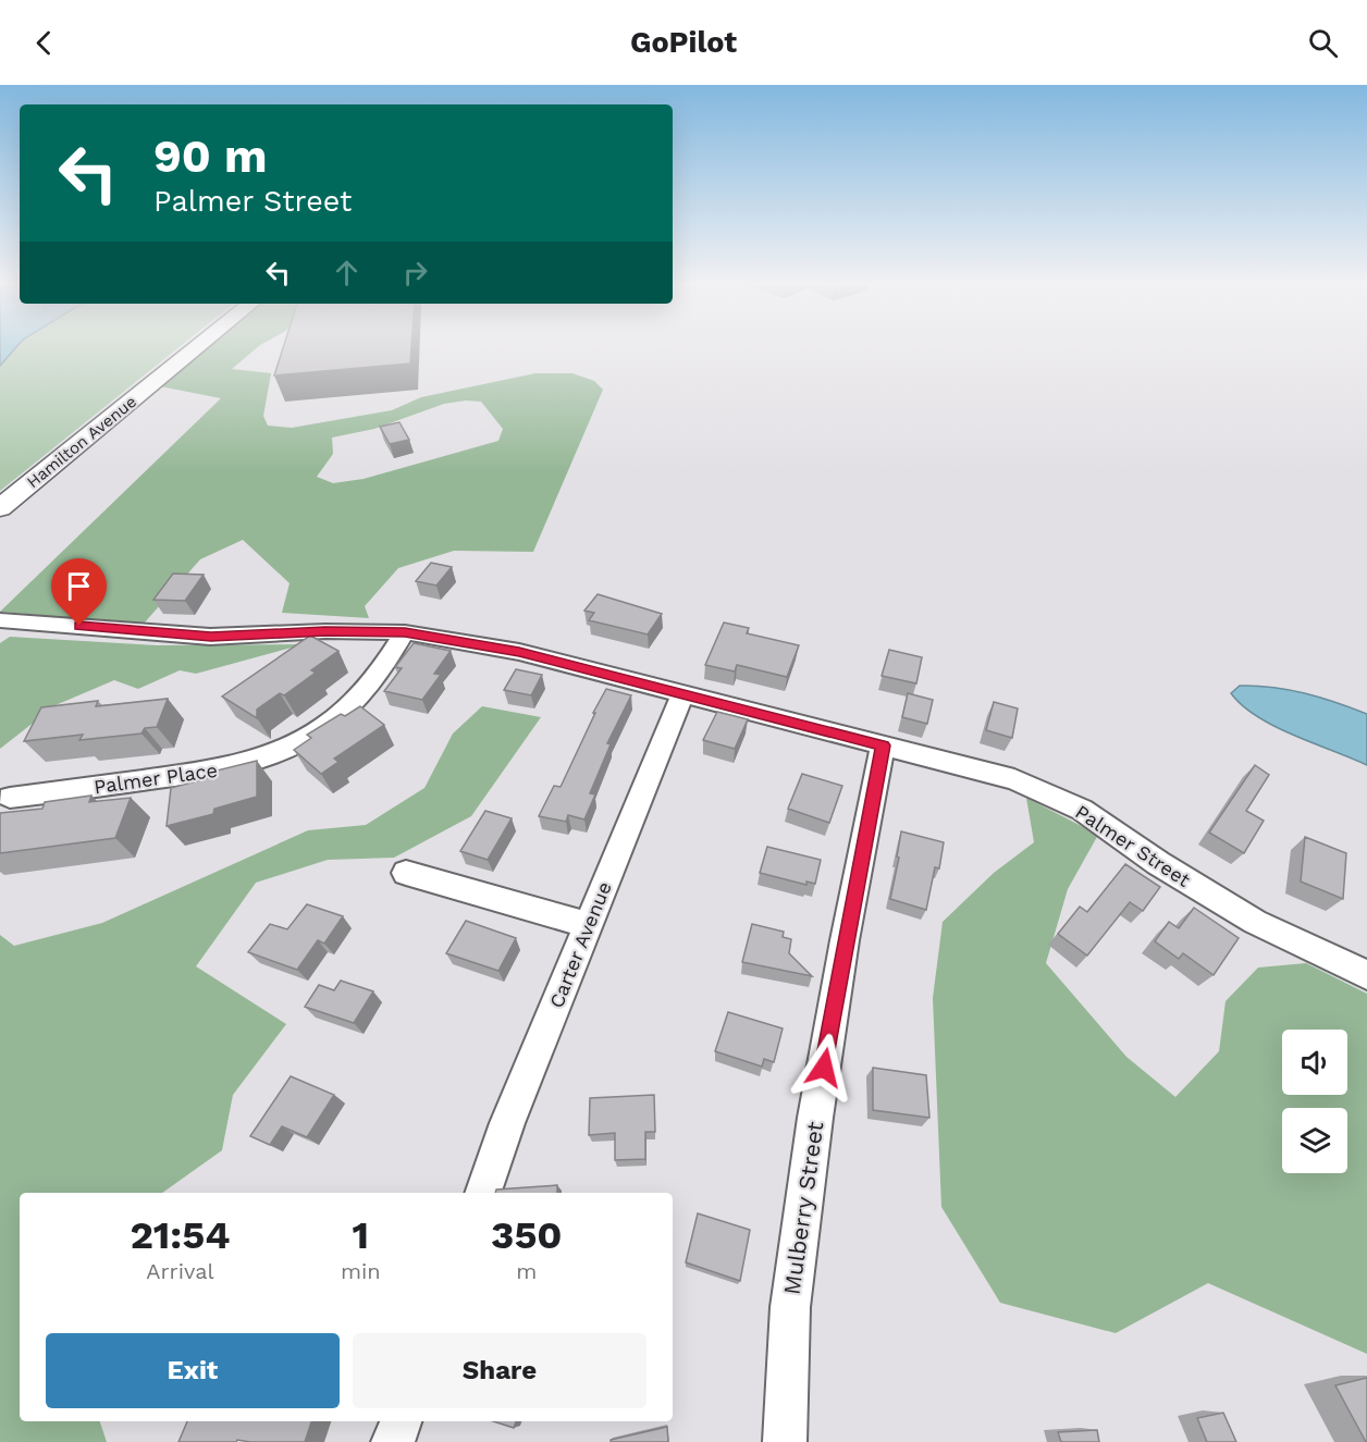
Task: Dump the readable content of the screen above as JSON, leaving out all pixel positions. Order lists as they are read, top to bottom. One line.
{"streets":{"main road":["Hamilton Avenue"],"street":["Palmer Place","Palmer Street","Carter Avenue","Mulberry Street"]},"crossings":[["Palmer Place","Palmer Street"],["Palmer Street","Carter Avenue"],["Palmer Street","Mulberry Street"]],"page":{"header":"GoPilot","turn":["90 m","Palmer Street"],"eta":["21:54","Arrival","1","min","350","m"],"buttons":["Exit","Share"]}}
